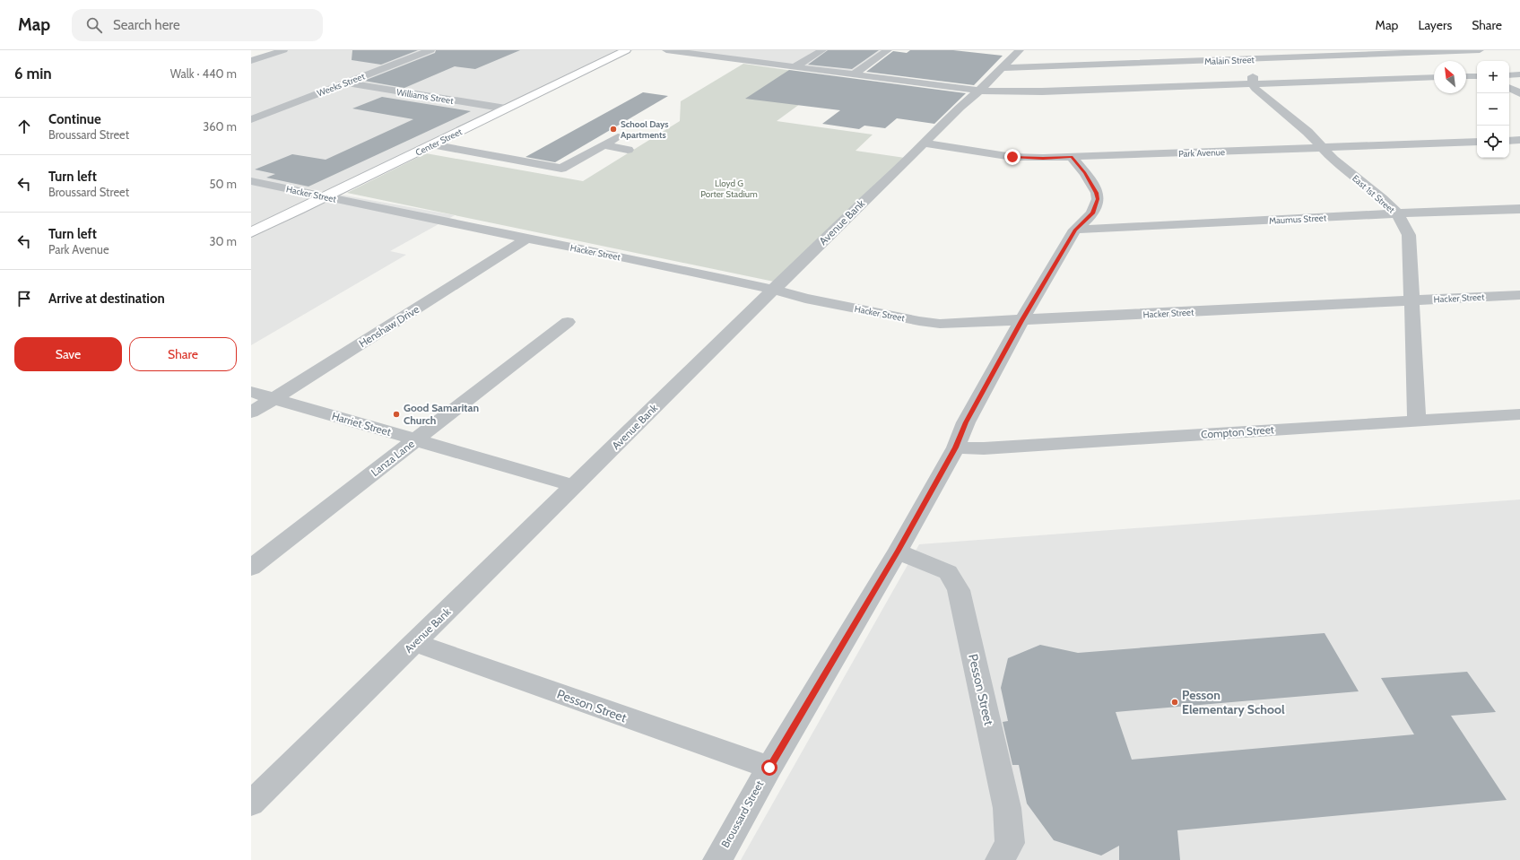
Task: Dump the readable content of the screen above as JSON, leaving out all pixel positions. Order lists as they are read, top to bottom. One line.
{"streets":{"main road":["Center Street"],"street":["Malain Street","Weeks Street","Williams Street","Park Avenue","Hacker Street","East 1st Street","Maumus Street","Avenue Bank","Henshaw Drive","Harriet Street","Compton Street","Lanza Lane","Pesson Street","Broussard Street"]},"crossings":[["Malain Street","Avenue Bank"],["Weeks Street","Williams Street"],["Williams Street","Center Street"],["Center Street","Hacker Street"],["Park Avenue","East 1st Street"],["Park Avenue","Avenue Bank"],["Park Avenue","Broussard Street"],["Hacker Street","East 1st Street"],["Hacker Street","Avenue Bank"],["Hacker Street","Henshaw Drive"],["Hacker Street","Broussard Street"],["East 1st Street","Maumus Street"],["East 1st Street","Compton Street"],["Maumus Street","Broussard Street"],["Avenue Bank","Harriet Street"],["Avenue Bank","Pesson Street"],["Henshaw Drive","Harriet Street"],["Harriet Street","Lanza Lane"],["Compton Street","Broussard Street"],["Pesson Street","Broussard Street"]],"parks":["Lloyd G Porter Stadium"],"places":["School Days Apartments","Good Samaritan Church","Pesson Elementary School"],"north":"top left","page":{"header":"Map","search":"Search here","nav":["Map","Layers","Share"],"heading":["6 min","Walk · 440 m"],"map_buttons":["+","−"],"list":[["Continue","Broussard Street","360 m"],["Turn left","Broussard Street","50 m"],["Turn left","Park Avenue","30 m"],"Arrive at destination"],"buttons":["Save","Share"]}}
